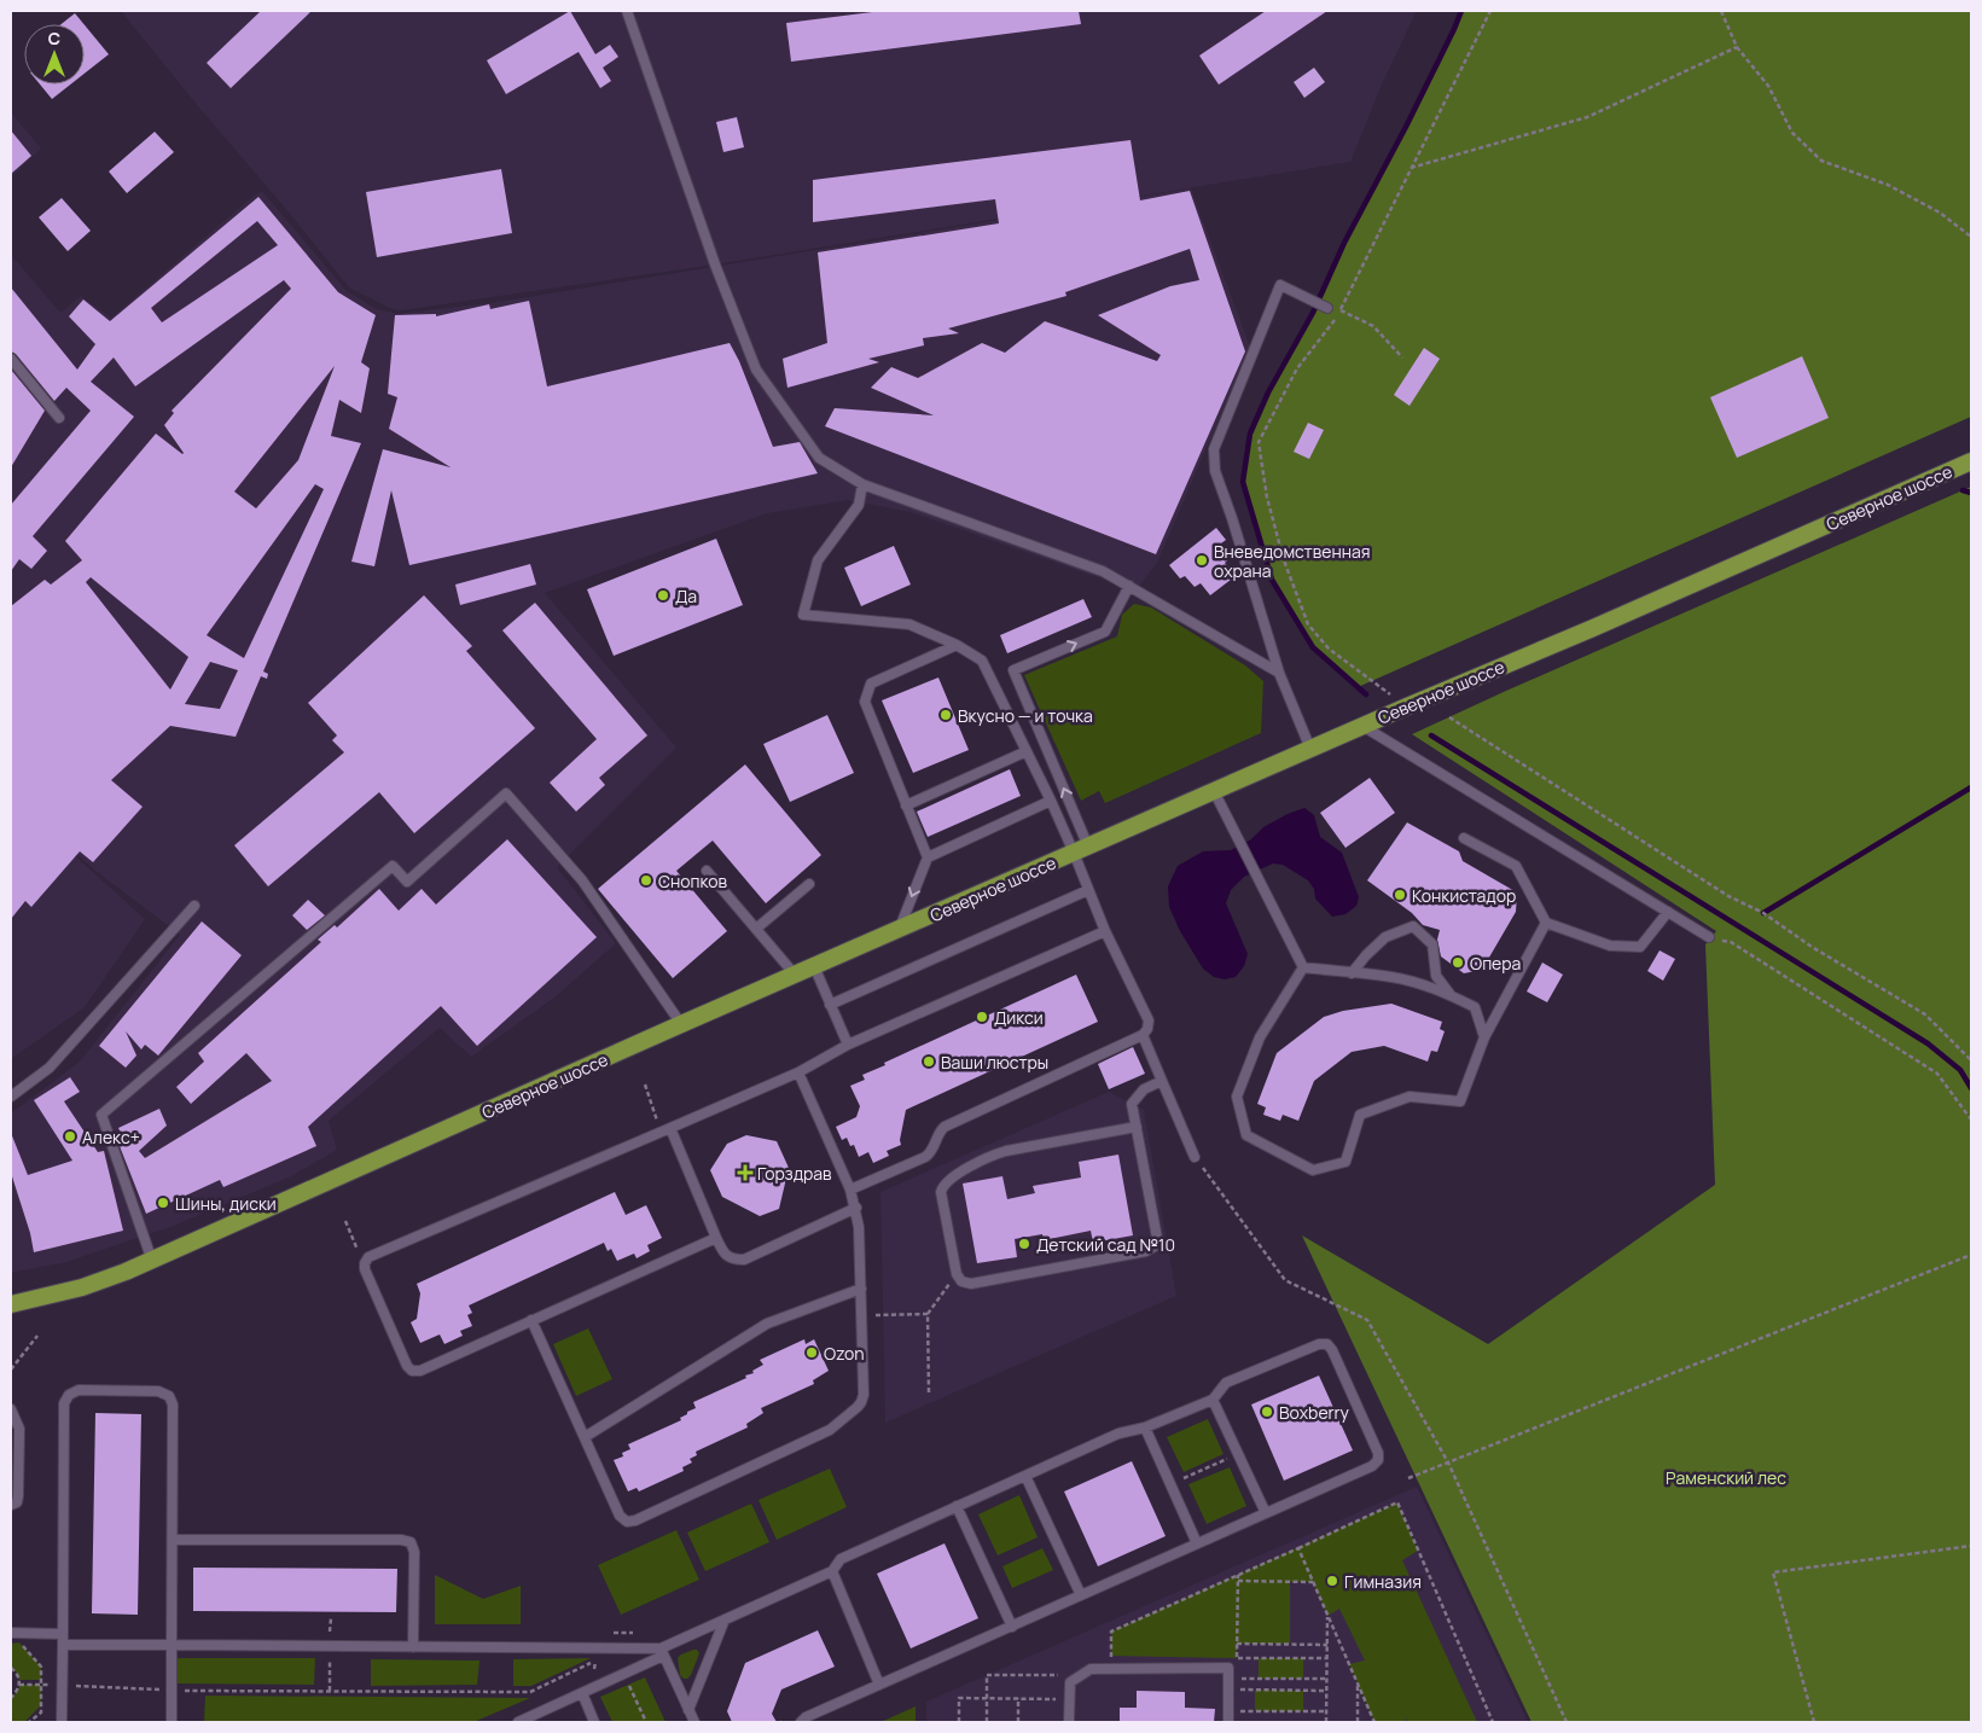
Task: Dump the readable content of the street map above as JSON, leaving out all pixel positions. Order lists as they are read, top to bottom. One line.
{"streets":{"main road":["Северное шоссе"]},"parks":["Раменский лес"],"places":{"other":["Вневедомственная охрана","Да","Вкусно — и точка","Снопков","Конкистадор","Опера","Дикси","Ваши люстры","Алекс+","Шины, диски","Детский сад №10","Ozon","Boxberry","Гимназия"],"health":["Горздрав"]},"north":"top"}
